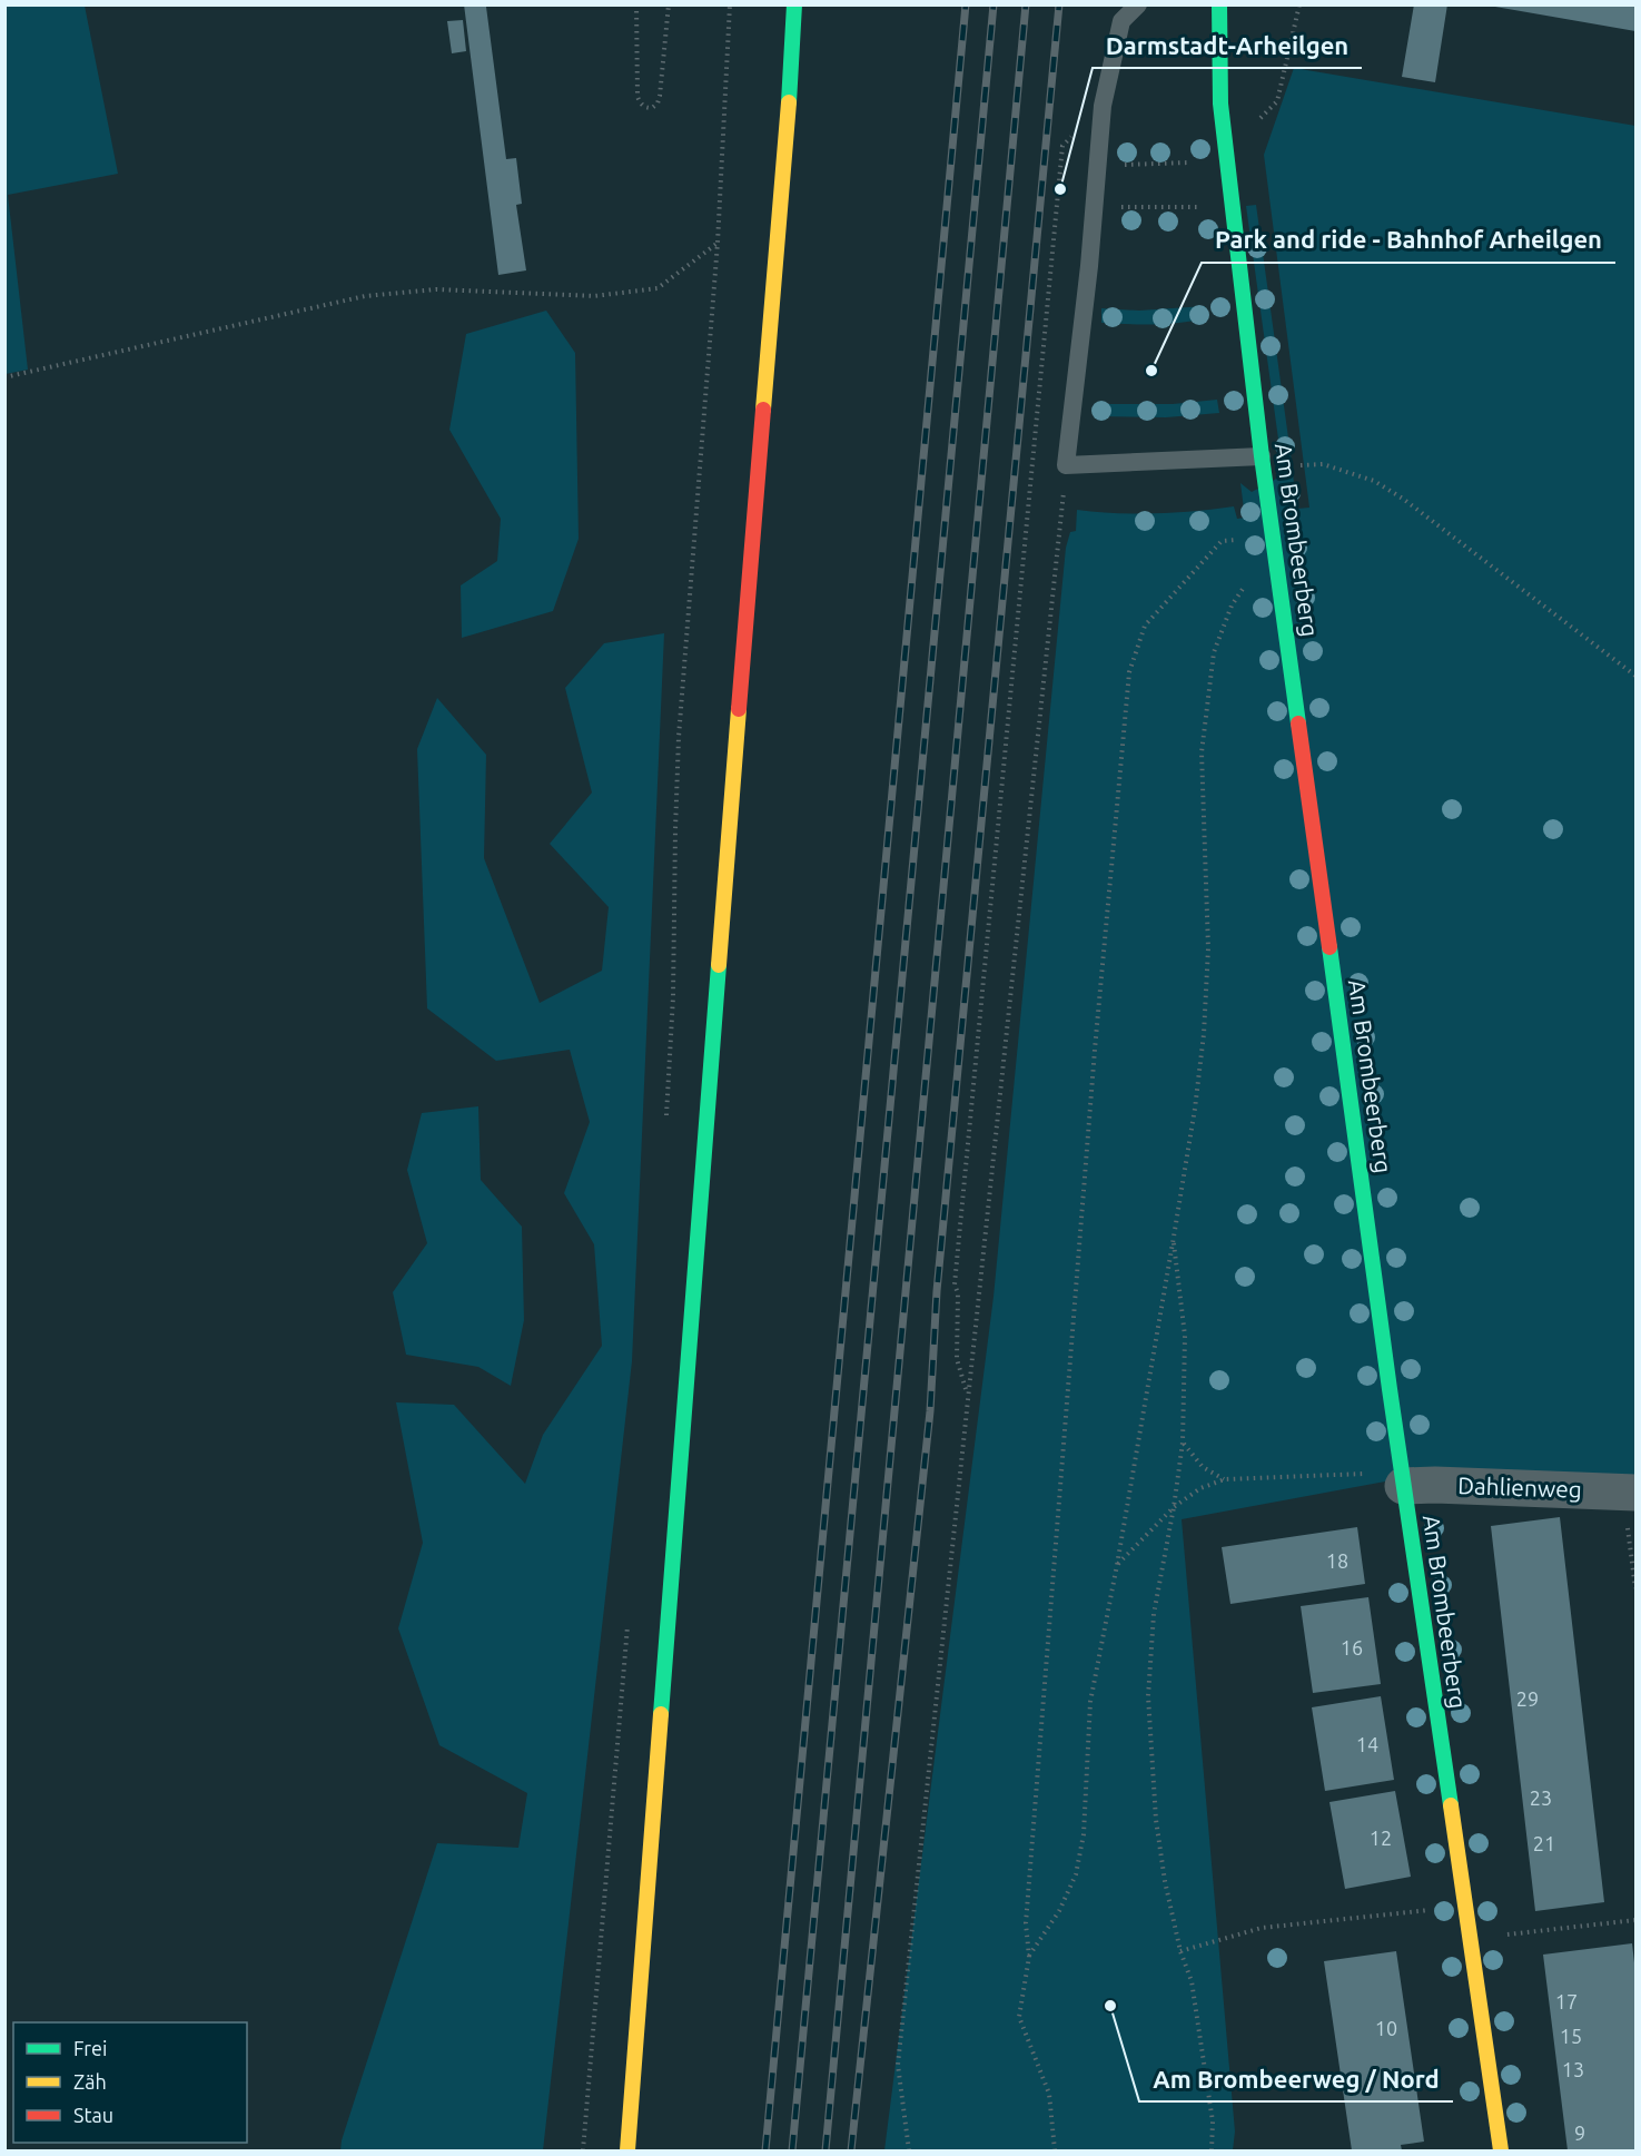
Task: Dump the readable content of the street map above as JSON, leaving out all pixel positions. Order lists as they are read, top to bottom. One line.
{"streets":{"street":["Am Brombeerberg","Dahlienweg"]},"crossings":[["Am Brombeerberg","Dahlienweg"]],"places":["Darmstadt-Arheilgen","Park and ride - Bahnhof Arheilgen","Am Brombeerweg / Nord"],"house_numbers":["18","16","29","14","23","12","21","17","10","15","13","9"],"legend":["Frei","Zäh","Stau"]}
